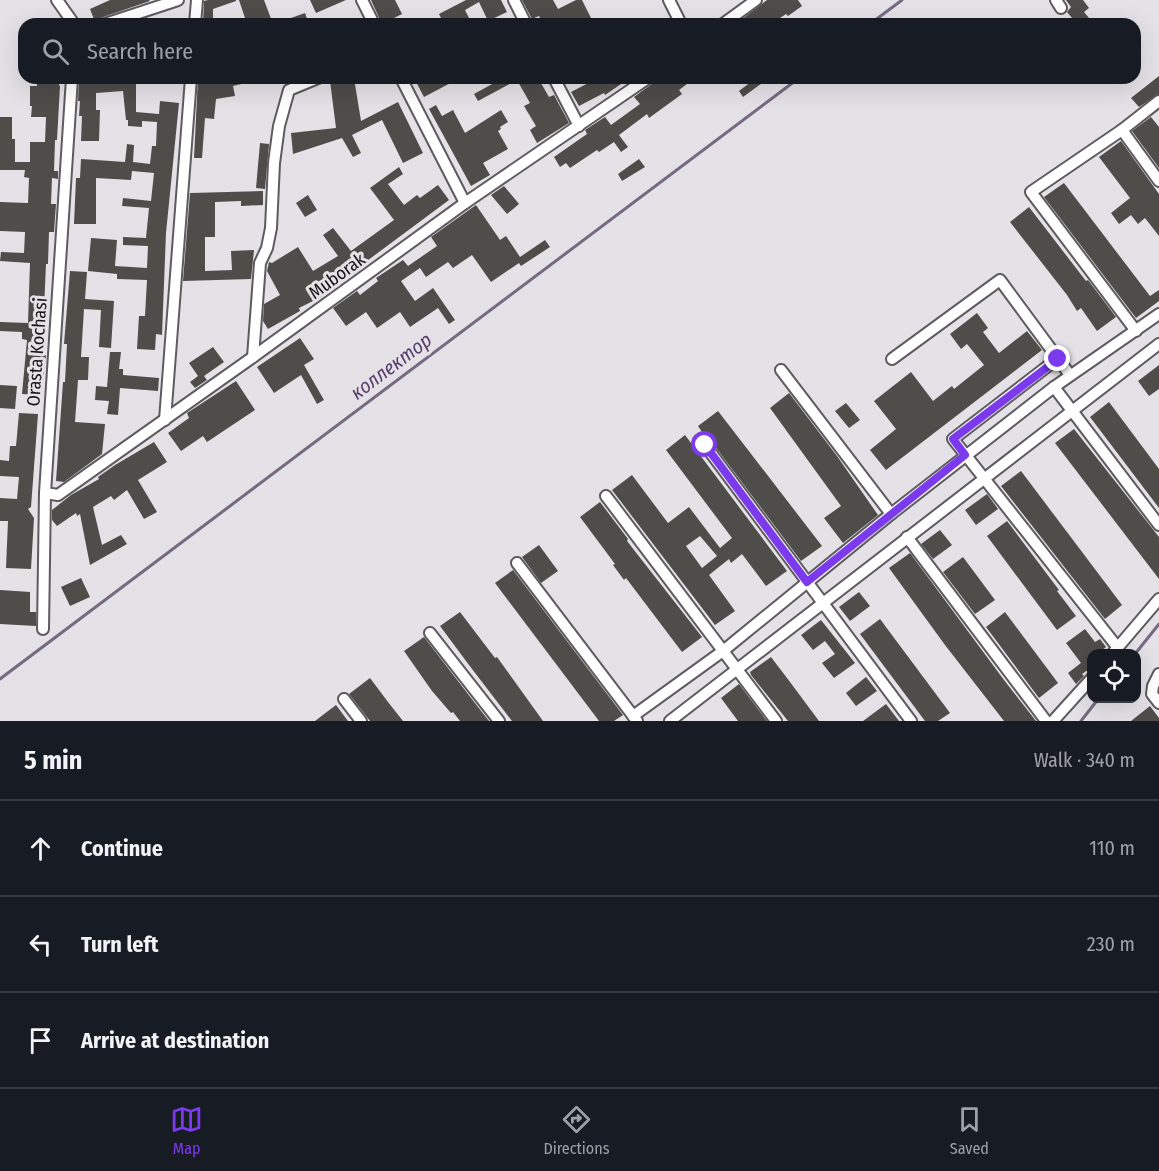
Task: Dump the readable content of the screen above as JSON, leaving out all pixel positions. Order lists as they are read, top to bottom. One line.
{"streets":{"street":["Muborak","Orasta Kochasi"]},"crossings":[["Muborak","Orasta Kochasi"]],"water":["коллектор"],"page":{"search":"Search here","heading":["5 min","Walk · 340 m"],"list":[["Continue","110 m"],["Turn left","230 m"],"Arrive at destination"],"nav":["Map","Directions","Saved"]}}
